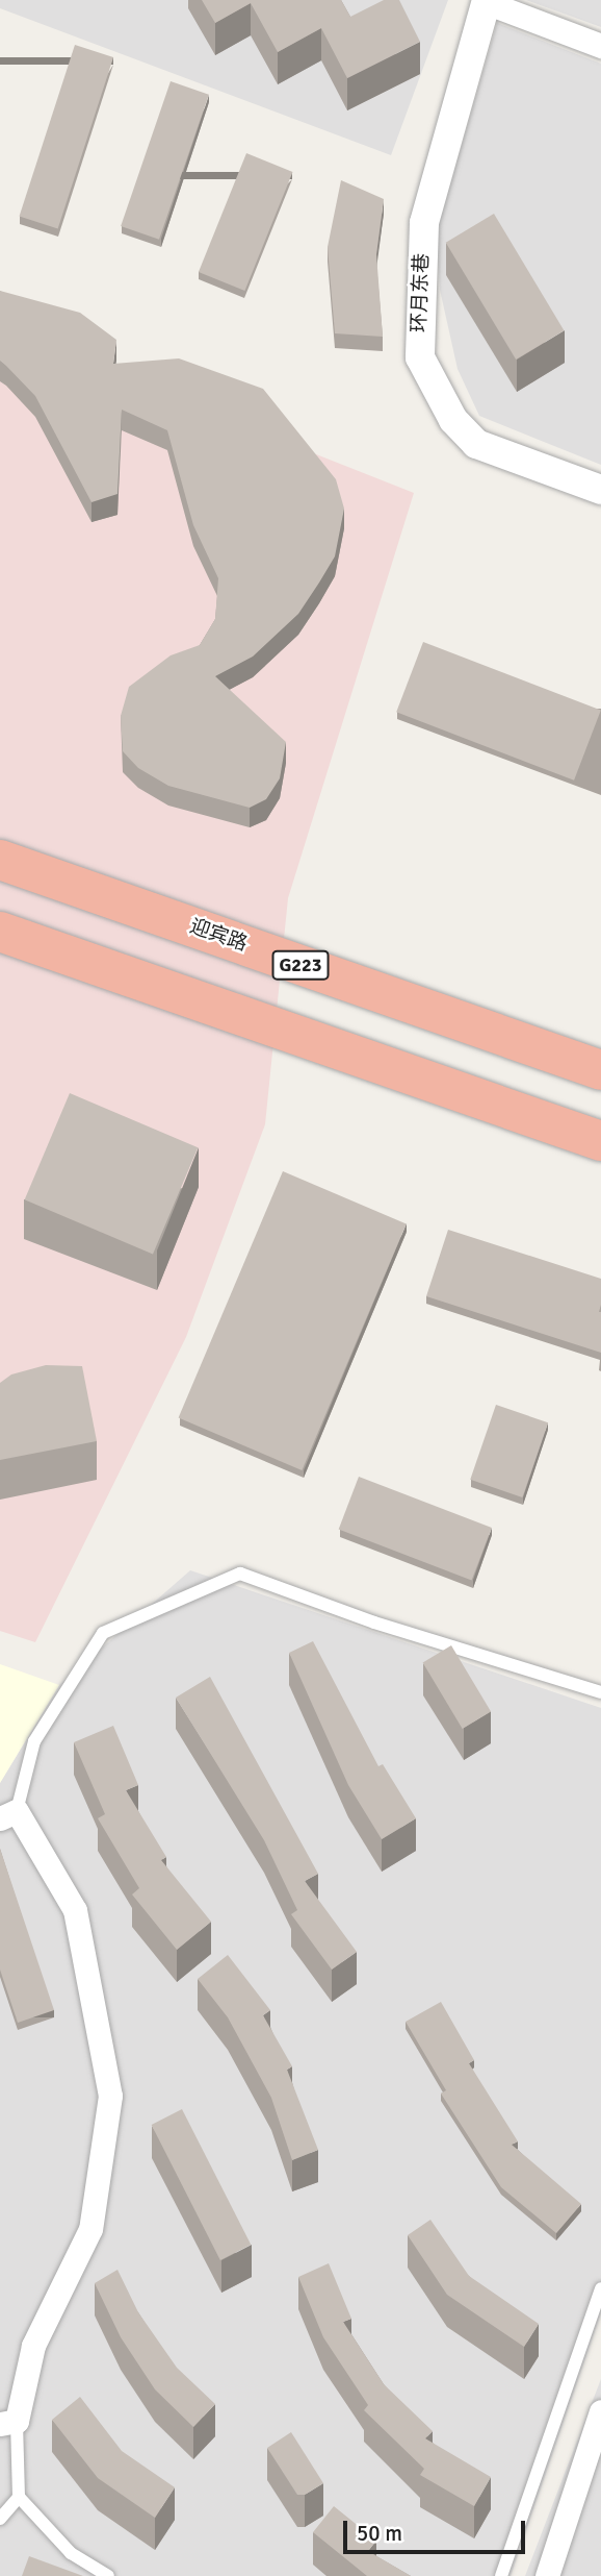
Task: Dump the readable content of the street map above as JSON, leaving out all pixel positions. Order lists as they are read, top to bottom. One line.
{"streets":{"highway":["迎宾路","G223"],"street":["环月东巷"]},"scale_bar":"50 m"}
